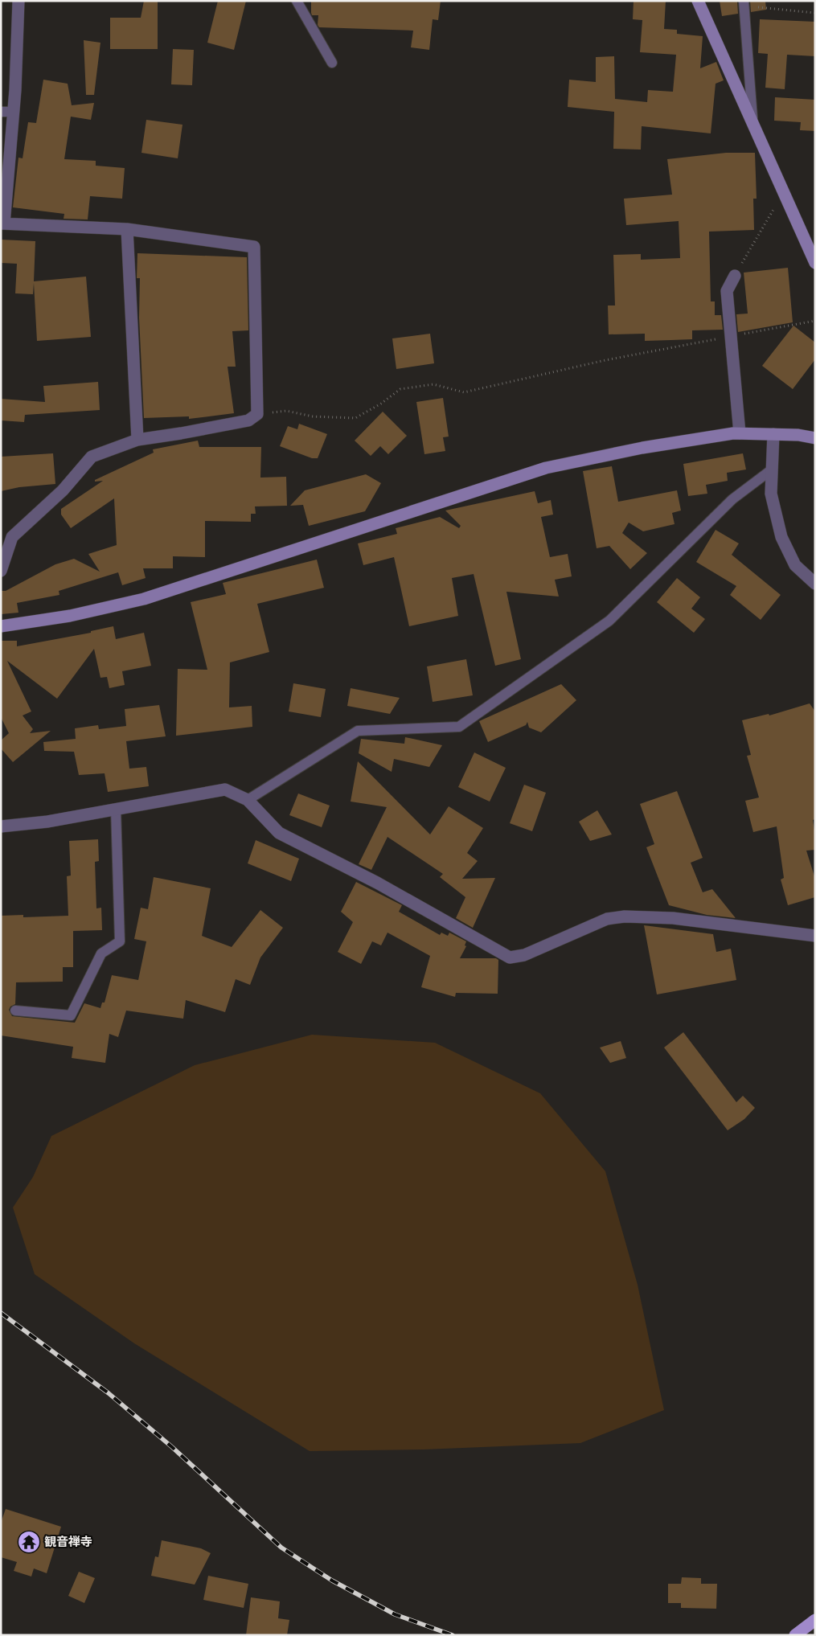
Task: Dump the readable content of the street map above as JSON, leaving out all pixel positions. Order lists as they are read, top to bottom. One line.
{"places":{"temple":["観音禅寺"]}}
